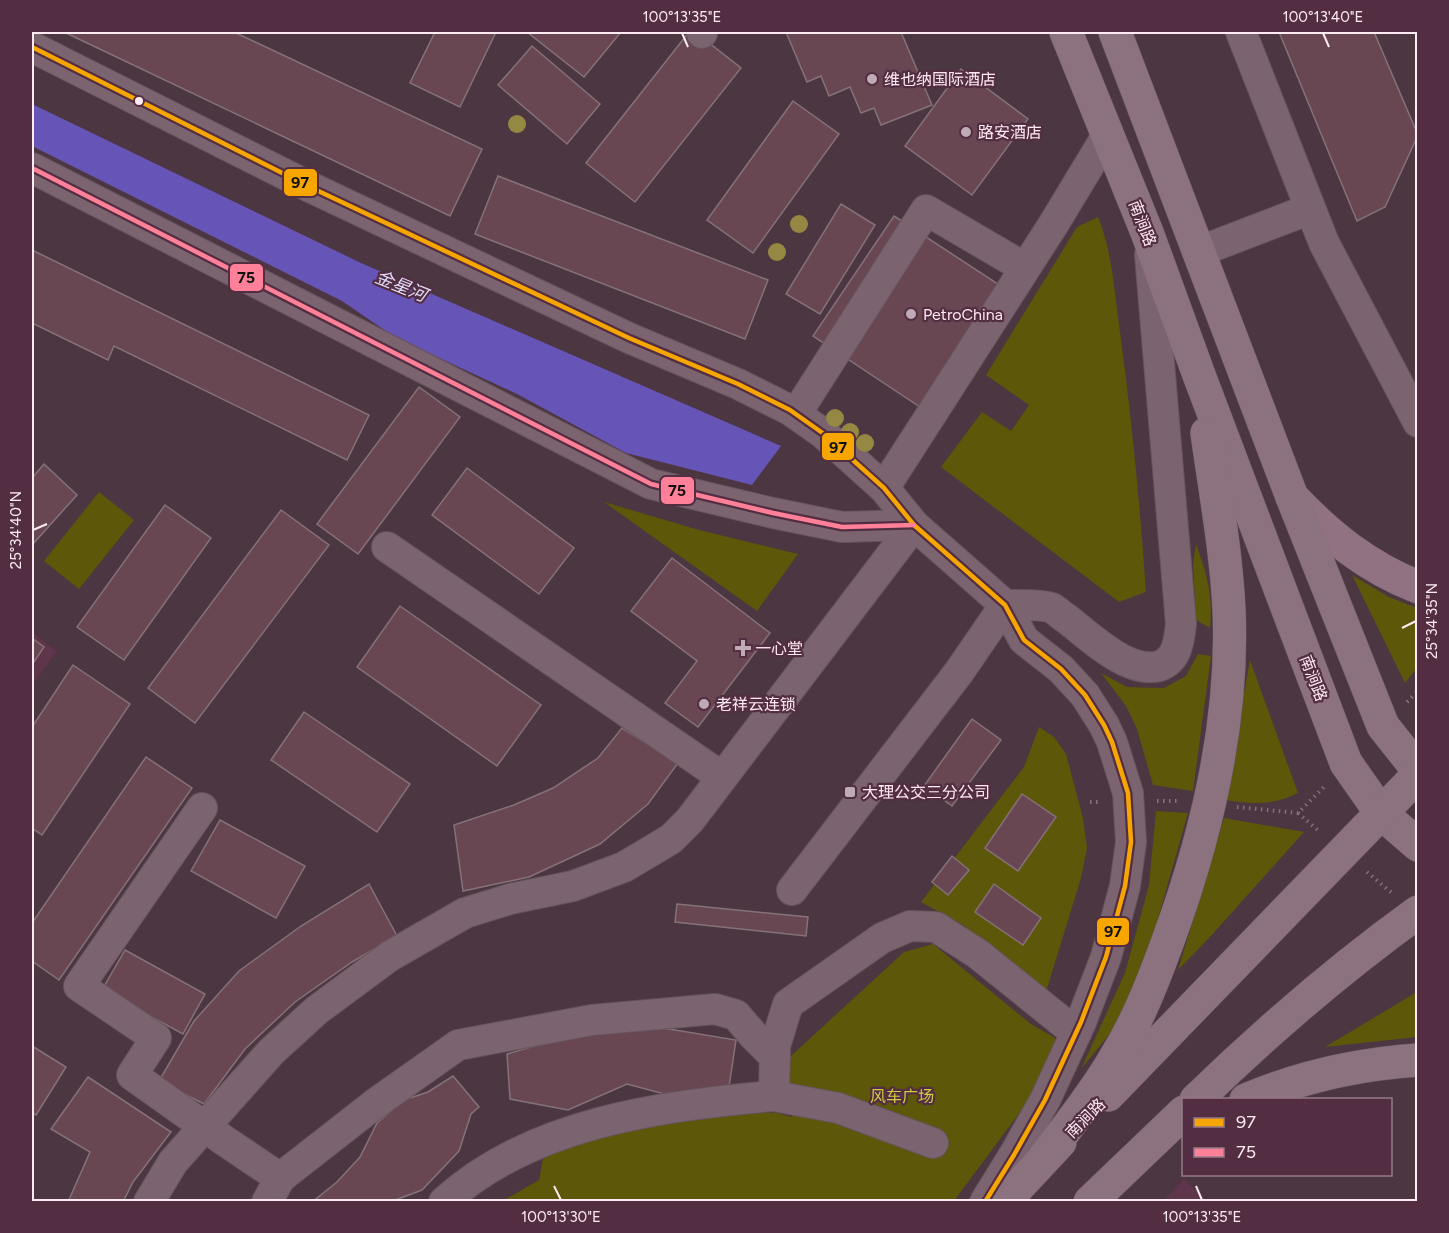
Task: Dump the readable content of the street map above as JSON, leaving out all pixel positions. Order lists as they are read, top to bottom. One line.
{"streets":{"highway":["南涧路"]},"water":["金星河"],"parks":["风车广场"],"places":{"other":["维也纳国际酒店","路安酒店","PetroChina","老祥云连锁"],"health":["一心堂"],"transit":["大理公交三分公司"]},"lines":["transit line 97","transit line 75"],"legend":["97","75"],"coordinates":["100°13'35\"E","100°13'40\"E","25°34'40\"N","25°34'35\"N","100°13'30\"E"]}
